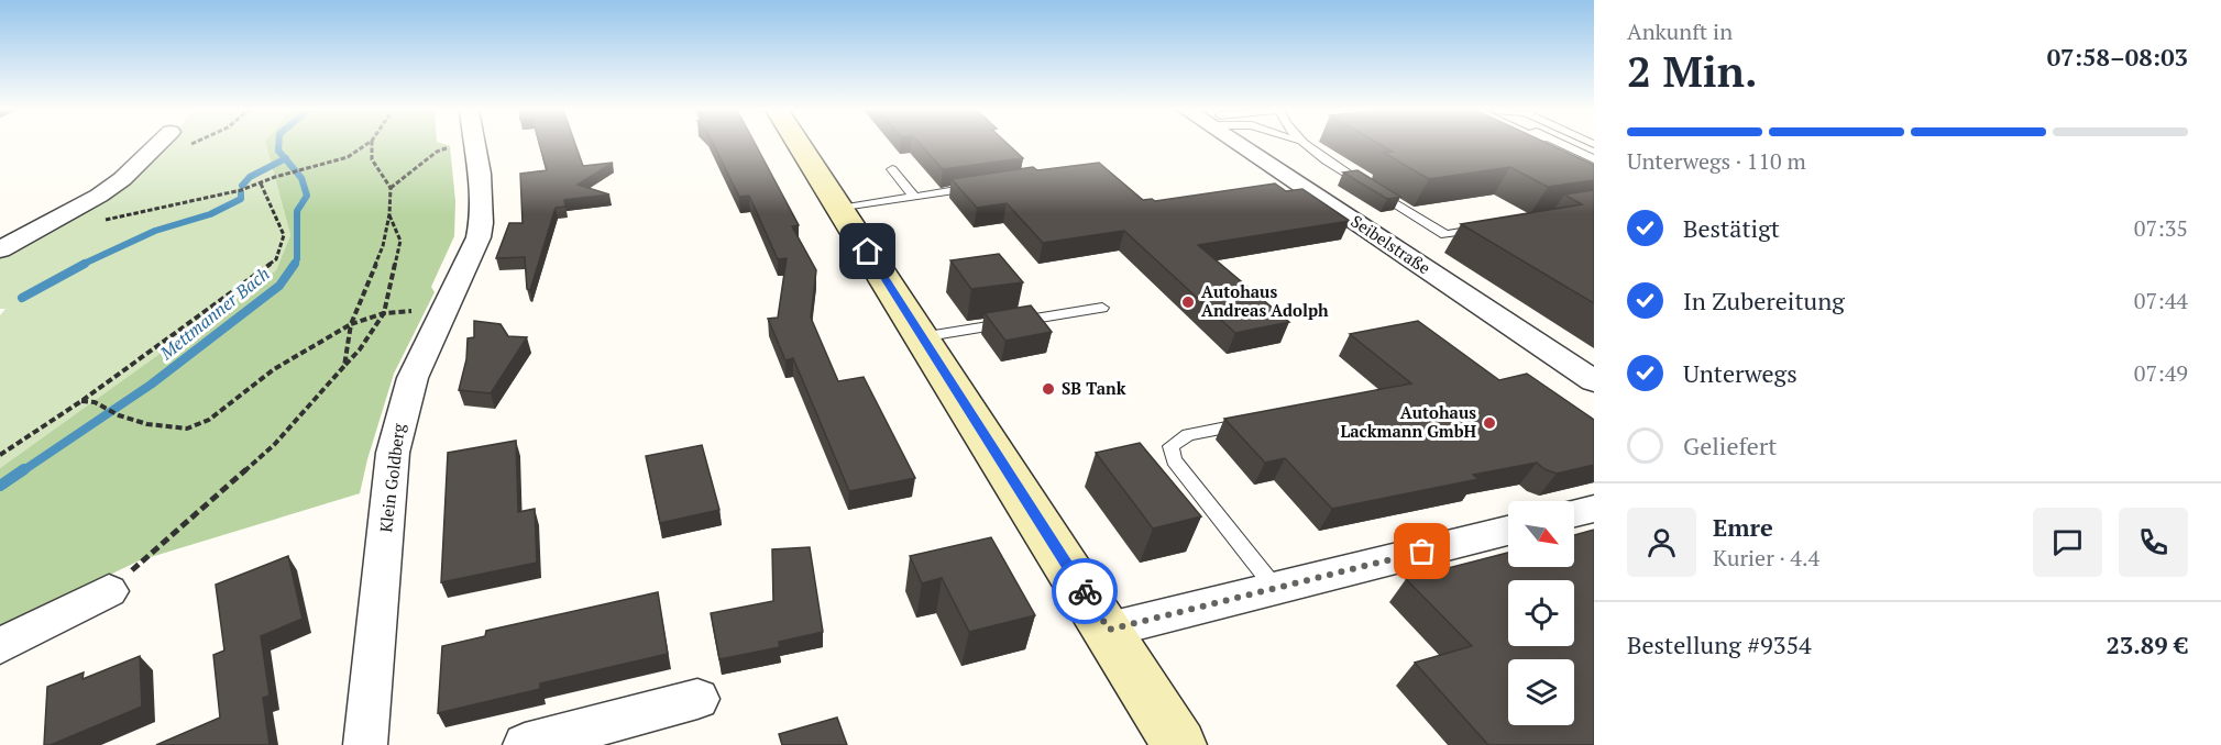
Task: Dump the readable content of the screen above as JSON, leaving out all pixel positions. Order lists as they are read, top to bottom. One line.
{"streets":{"street":["Seibelstraße","Klein Goldberg"]},"water":["Mettmanner Bach"],"places":["Autohaus Andreas Adolph","SB Tank","Autohaus Lackmann GmbH"],"north":"bottom right","page":{"heading":["2 Min.","Ankunft in","07:58–08:03"],"panel":["Emre","Kurier · 4.4","Bestellung #9354","23.89 €"],"bar":"Unterwegs · 110 m","list":[["Bestätigt","07:35"],["In Zubereitung","07:44"],["Unterwegs","07:49"],"Geliefert"]}}
